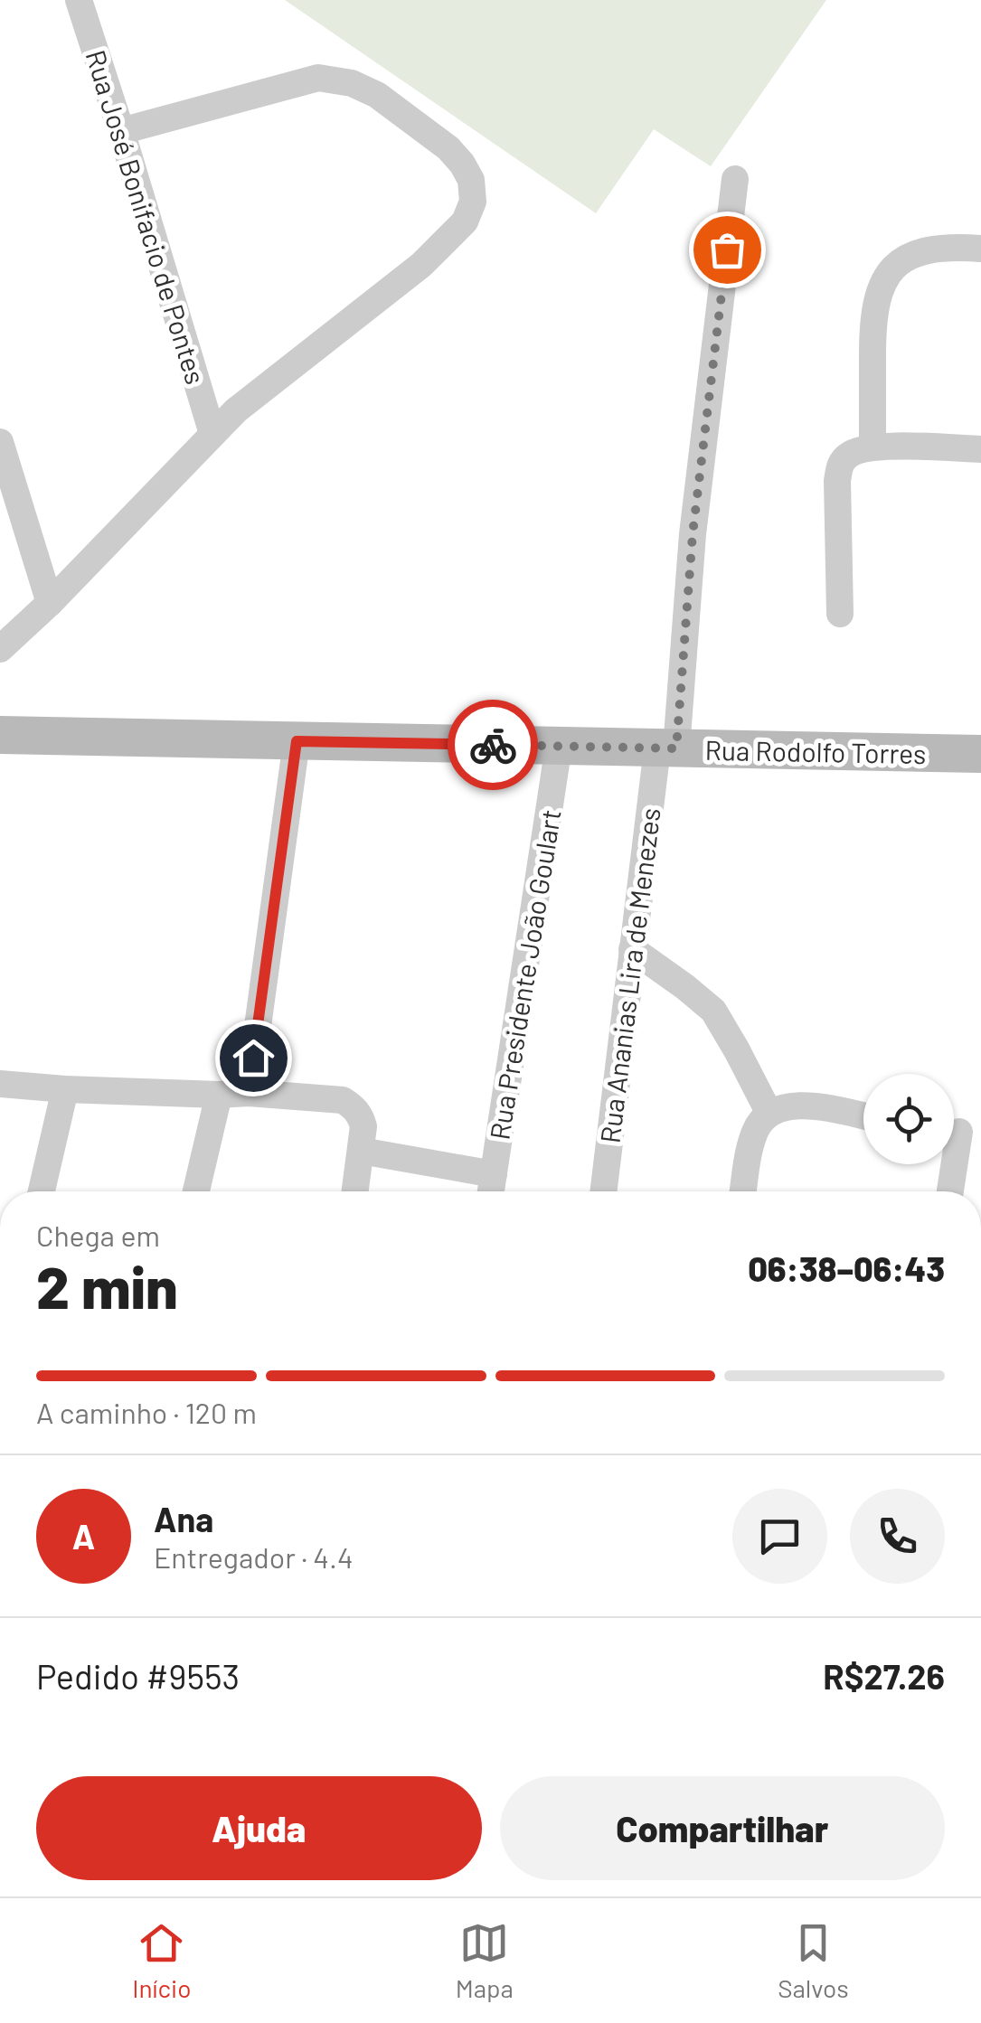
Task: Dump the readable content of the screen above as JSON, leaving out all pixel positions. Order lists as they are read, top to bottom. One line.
{"streets":{"main road":["Rua Rodolfo Torres"],"street":["Rua José Bonifacio de Pontes","Rua Presidente João Goulart","Rua Ananias Lira de Menezes"]},"crossings":[["Rua Rodolfo Torres","Rua Presidente João Goulart"],["Rua Rodolfo Torres","Rua Ananias Lira de Menezes"]],"page":{"heading":["2 min","Chega em","06:38–06:43"],"panel":["Ana","Entregador · 4.4","Pedido #9553","R$27.26"],"bar":"A caminho · 120 m","round":"A","buttons":["Ajuda","Compartilhar"],"tabs":["Início","Mapa","Salvos"]}}
